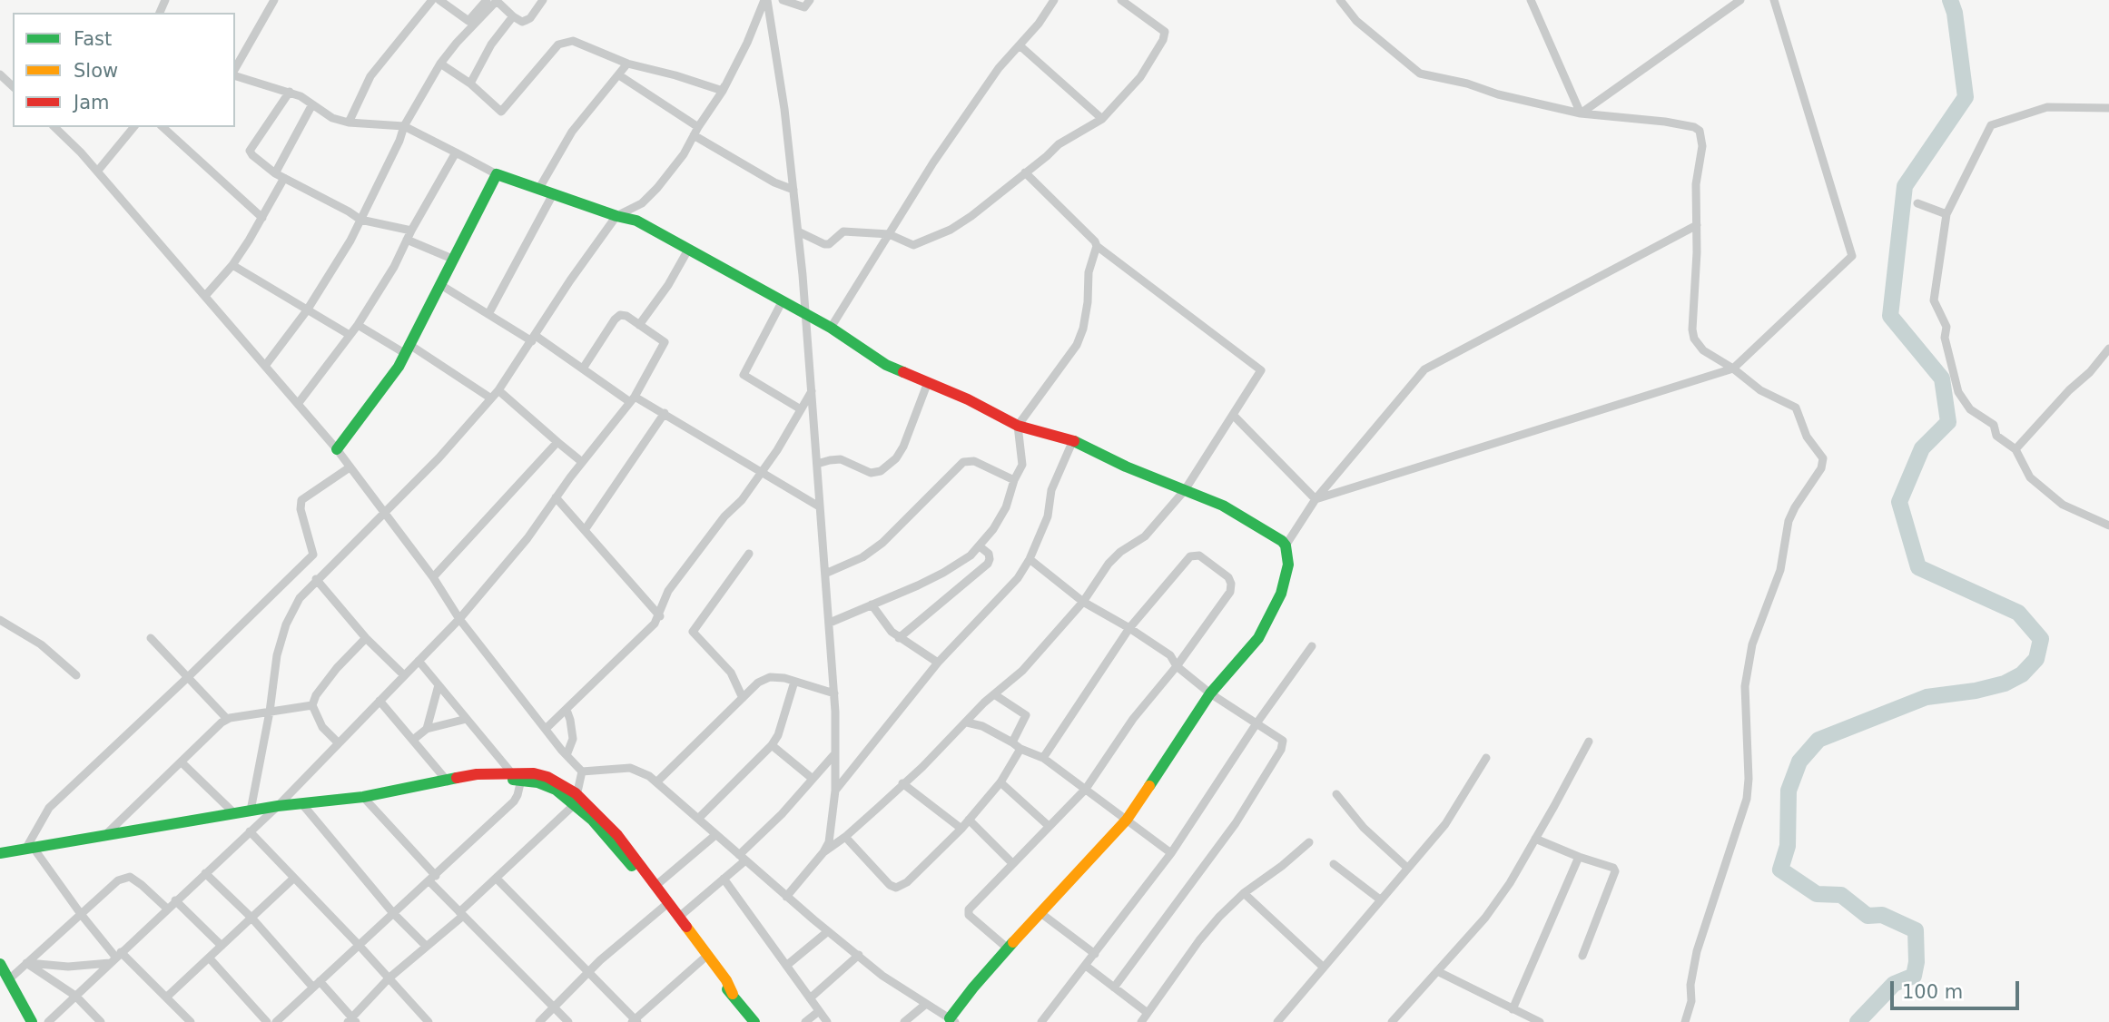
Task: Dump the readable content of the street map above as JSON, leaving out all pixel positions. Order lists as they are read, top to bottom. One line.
{"legend":["Fast","Slow","Jam"],"scale_bar":"100 m"}
